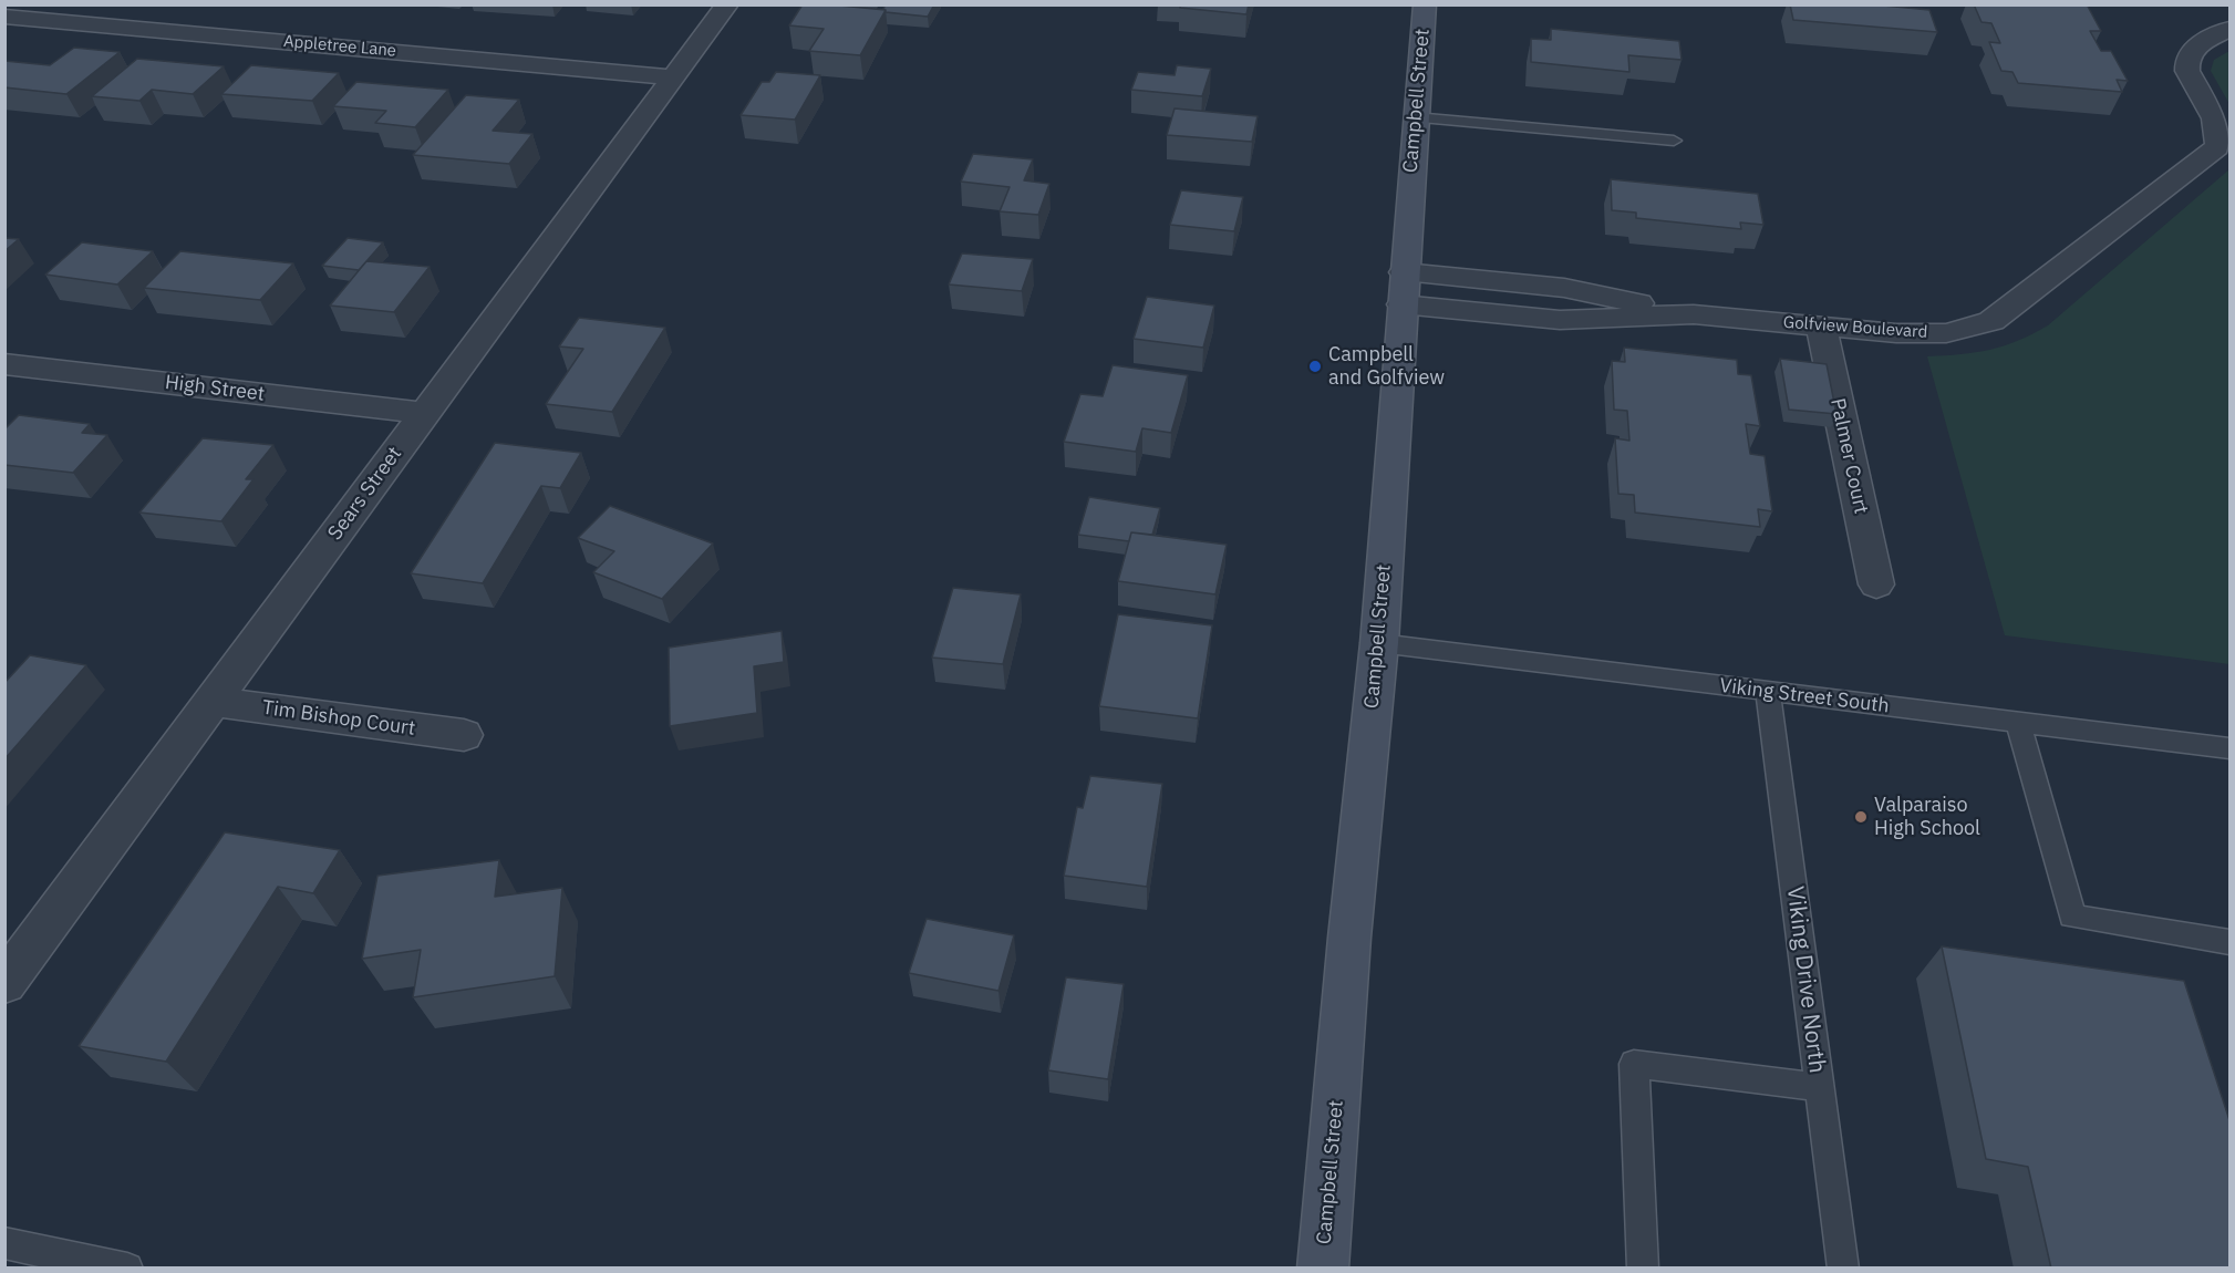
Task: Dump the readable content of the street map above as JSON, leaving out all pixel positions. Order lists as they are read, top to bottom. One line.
{"streets":{"main road":["Campbell Street"],"street":["Appletree Lane","Golfview Boulevard","High Street","Palmer Court","Sears Street","Tim Bishop Court"],"lane":["Viking Street South","Viking Drive North"]},"crossings":[["Appletree Lane","Sears Street"],["Campbell Street","Golfview Boulevard"],["Campbell Street","Viking Street South"],["Golfview Boulevard","Palmer Court"],["High Street","Sears Street"],["Sears Street","Tim Bishop Court"],["Viking Street South","Viking Drive North"]],"places":["Campbell and Golfview","Valparaiso High School"]}
